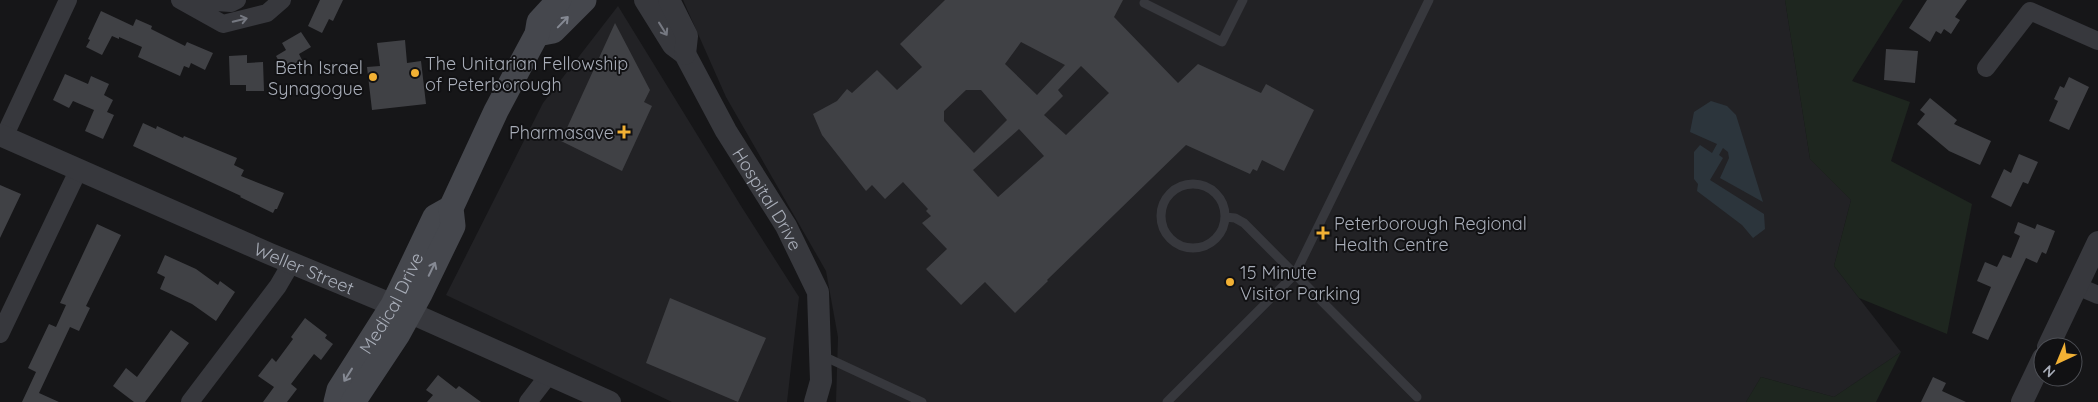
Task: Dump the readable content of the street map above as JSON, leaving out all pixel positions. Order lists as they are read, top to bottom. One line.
{"streets":{"main road":["Medical Drive"],"street":["Hospital Drive","Weller Street"]},"crossings":[["Weller Street","Medical Drive"]],"places":{"other":["The Unitarian Fellowship of Peterborough","Beth Israel Synagogue","15 Minute Visitor Parking"],"health":["Pharmasave","Peterborough Regional Health Centre"]},"north":"bottom left"}
